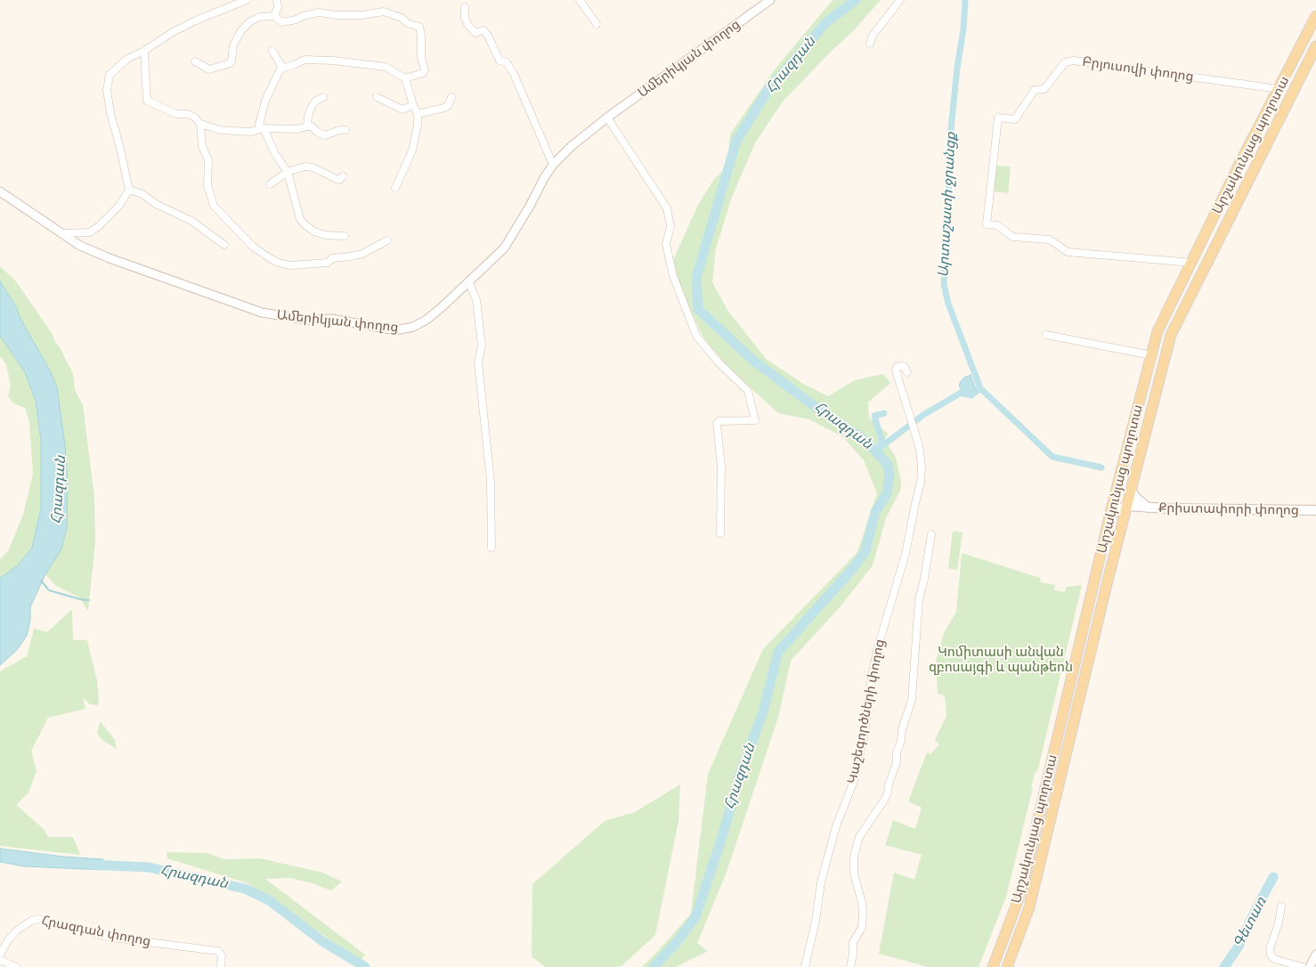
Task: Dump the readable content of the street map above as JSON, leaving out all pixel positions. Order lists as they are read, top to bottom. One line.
{"streets":{"main road":["Արշակունյաց պողոտա","Քրիստափորի փողոց"],"street":["Ամերիկյան փողոց","Բրյուսովի փողոց","Կաշեգործների փողոց","Հրազդան փողոց"]},"crossings":[["Բրյուսովի փողոց","Արշակունյաց պողոտա"],["Արշակունյաց պողոտա","Քրիստափորի փողոց"]],"water":["Հրազդան","Արտաշատի ջրանցք","Գետառ"],"parks":["Կոմիտասի անվան զբոսայգի և պանթեոն"]}
